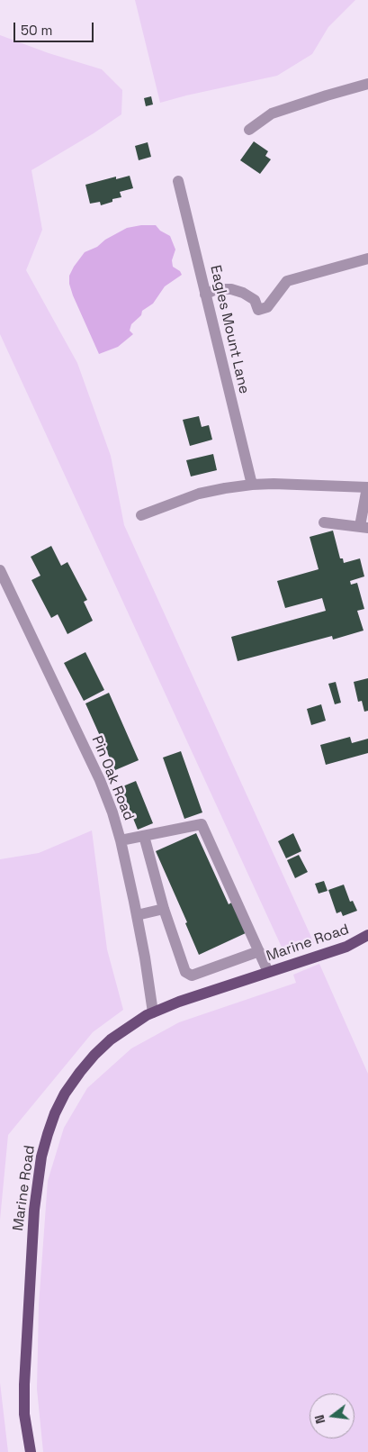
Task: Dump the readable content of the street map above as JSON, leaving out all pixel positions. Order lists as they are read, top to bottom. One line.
{"streets":{"main road":["Marine Road"],"street":["Eagles Mount Lane","Pin Oak Road"]},"crossings":[["Pin Oak Road","Marine Road"]],"scale_bar":"50 m","north":"left"}
